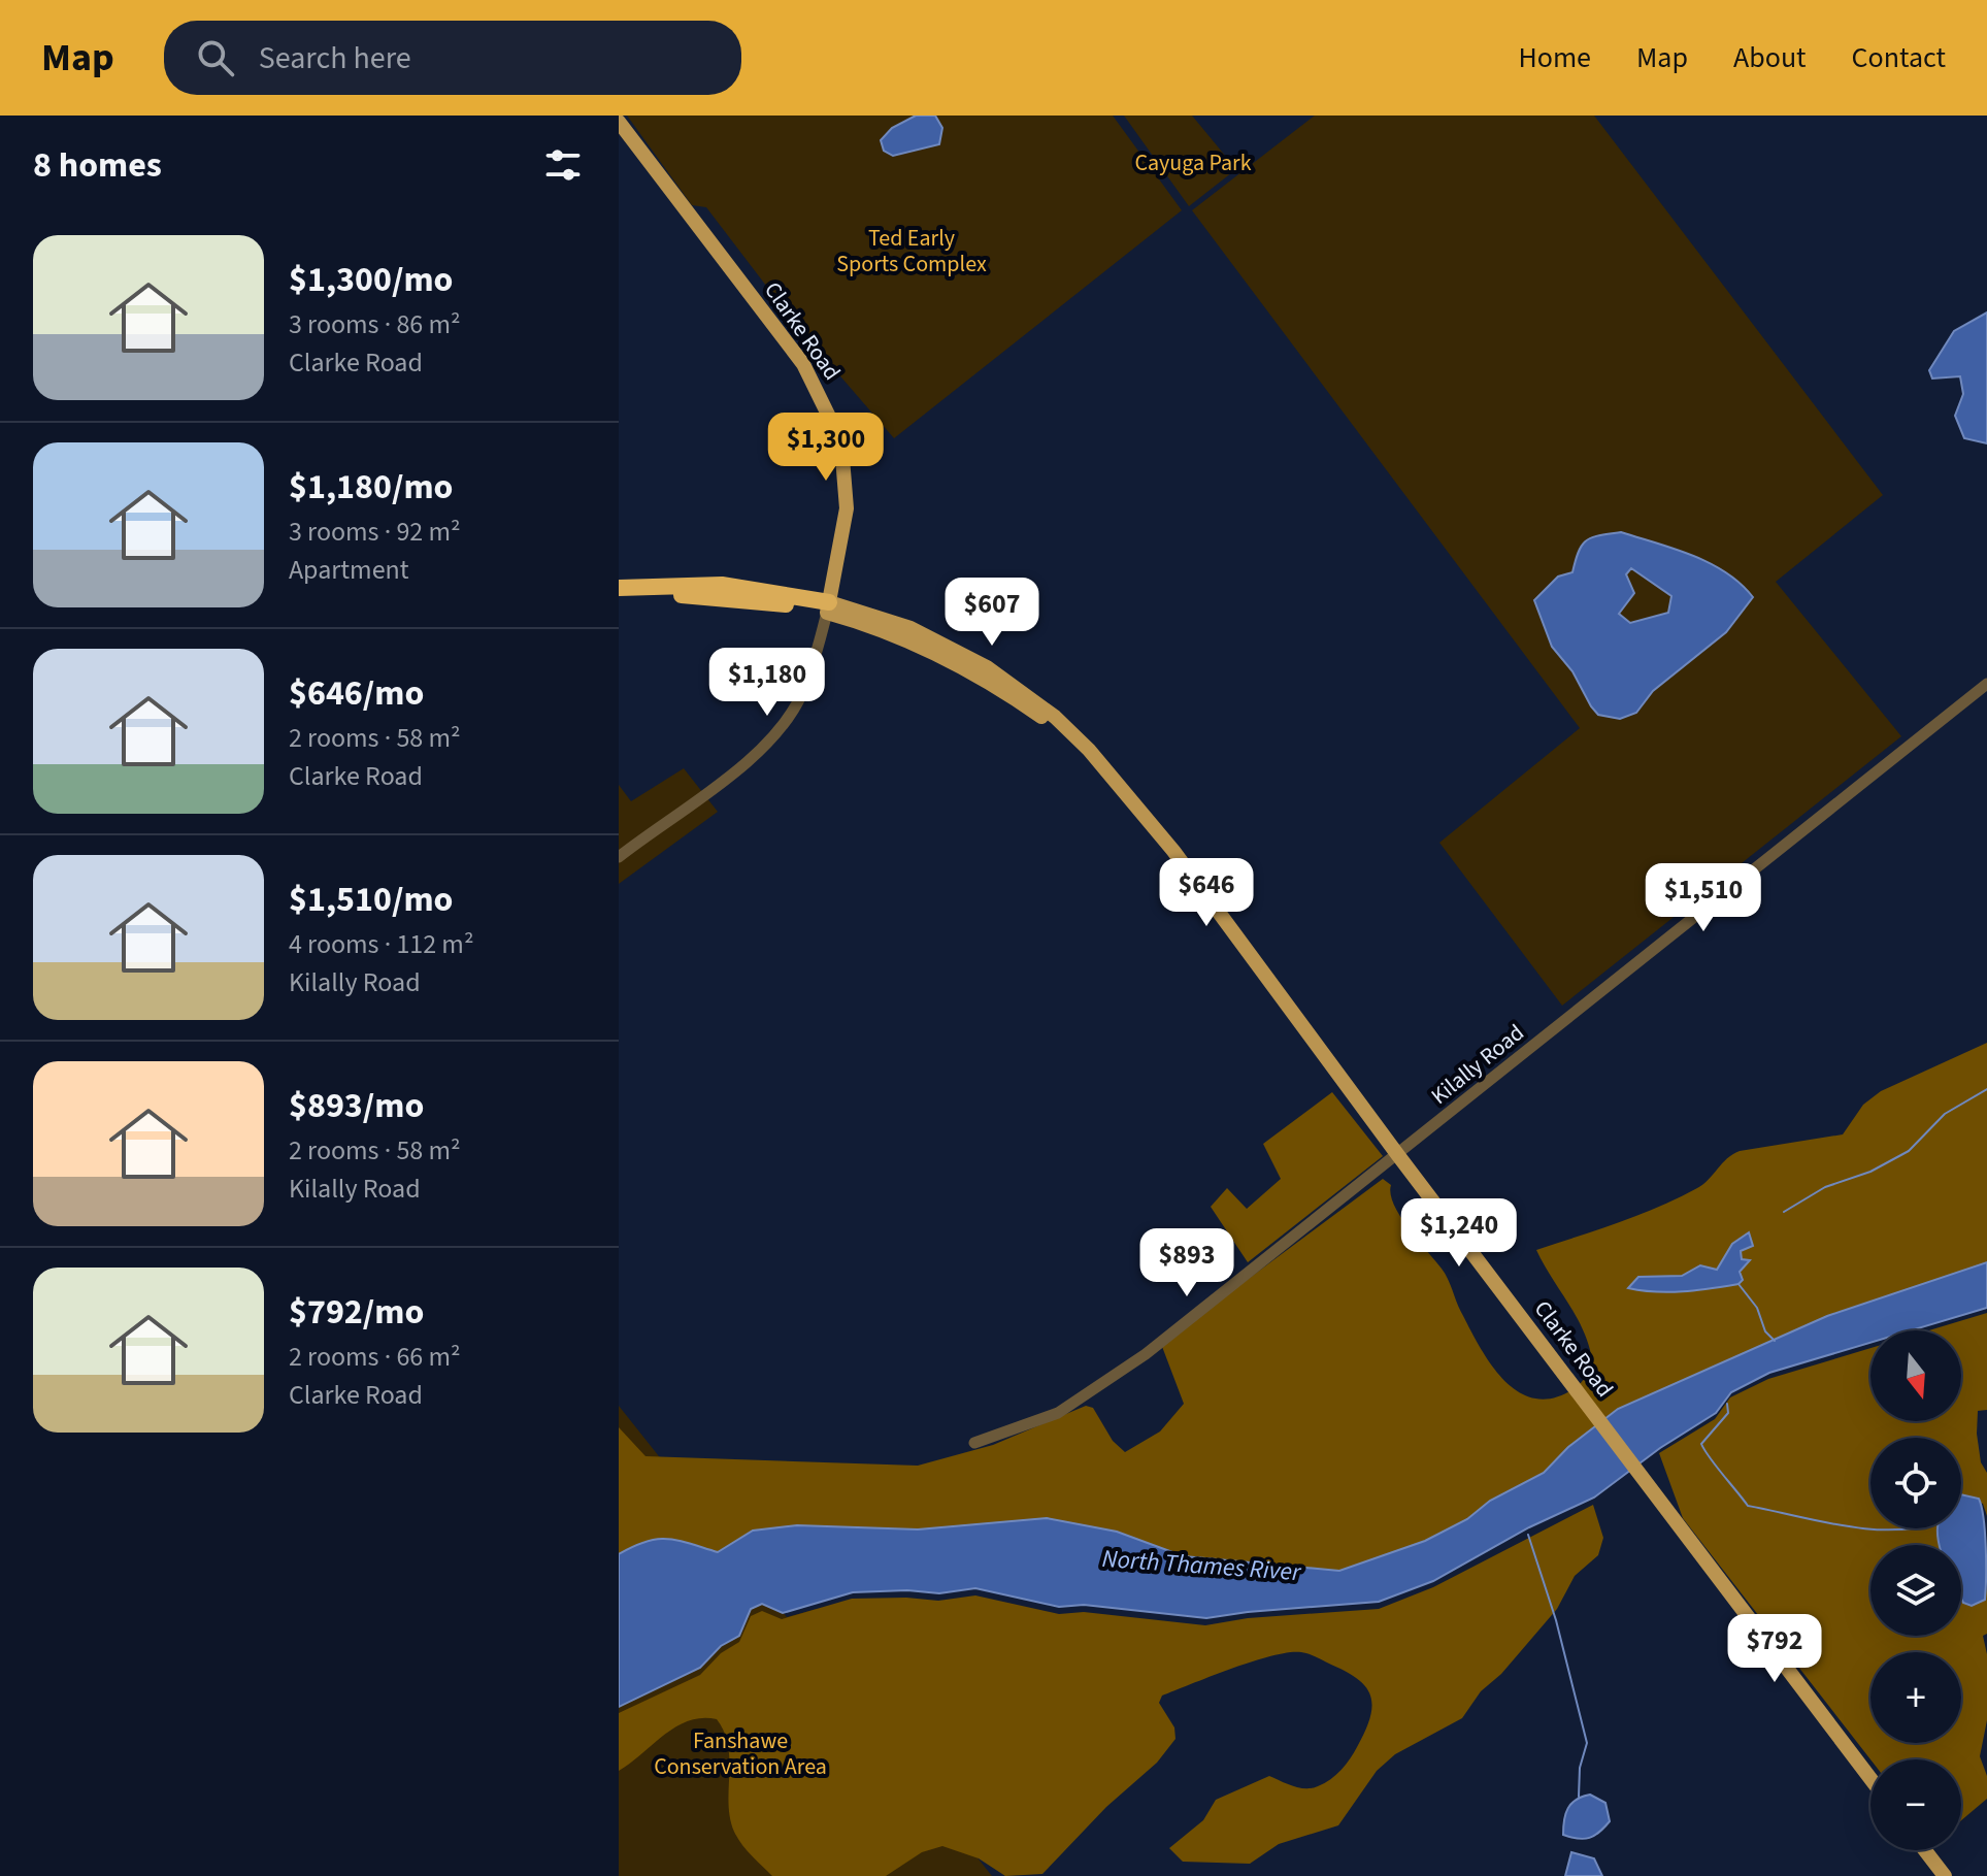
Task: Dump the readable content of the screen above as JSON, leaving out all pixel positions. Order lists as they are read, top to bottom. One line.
{"streets":{"main road":["Clarke Road"],"street":["Kilally Road"]},"crossings":[["Clarke Road","Kilally Road"]],"water":["North Thames River"],"parks":["Cayuga Park","Ted Early Sports Complex","Fanshawe Conservation Area"],"north":"bottom","page":{"header":"Map","search":"Search here","nav":["Home","Map","About","Contact"],"heading":"8 homes","list":[{"name":"$1,300/mo","note":"3 rooms · 86 m² · Clarke Road"},{"name":"$1,180/mo","note":"3 rooms · 92 m² · Apartment"},{"name":"$646/mo","note":"2 rooms · 58 m² · Clarke Road"},{"name":"$1,510/mo","note":"4 rooms · 112 m² · Kilally Road"},{"name":"$893/mo","note":"2 rooms · 58 m² · Kilally Road"},{"name":"$792/mo","note":"2 rooms · 66 m² · Clarke Road"}],"price":["$1,300","$607","$1,180","$646","$1,510","$1,240","$893","$792"],"map_buttons":["+","−"]}}
